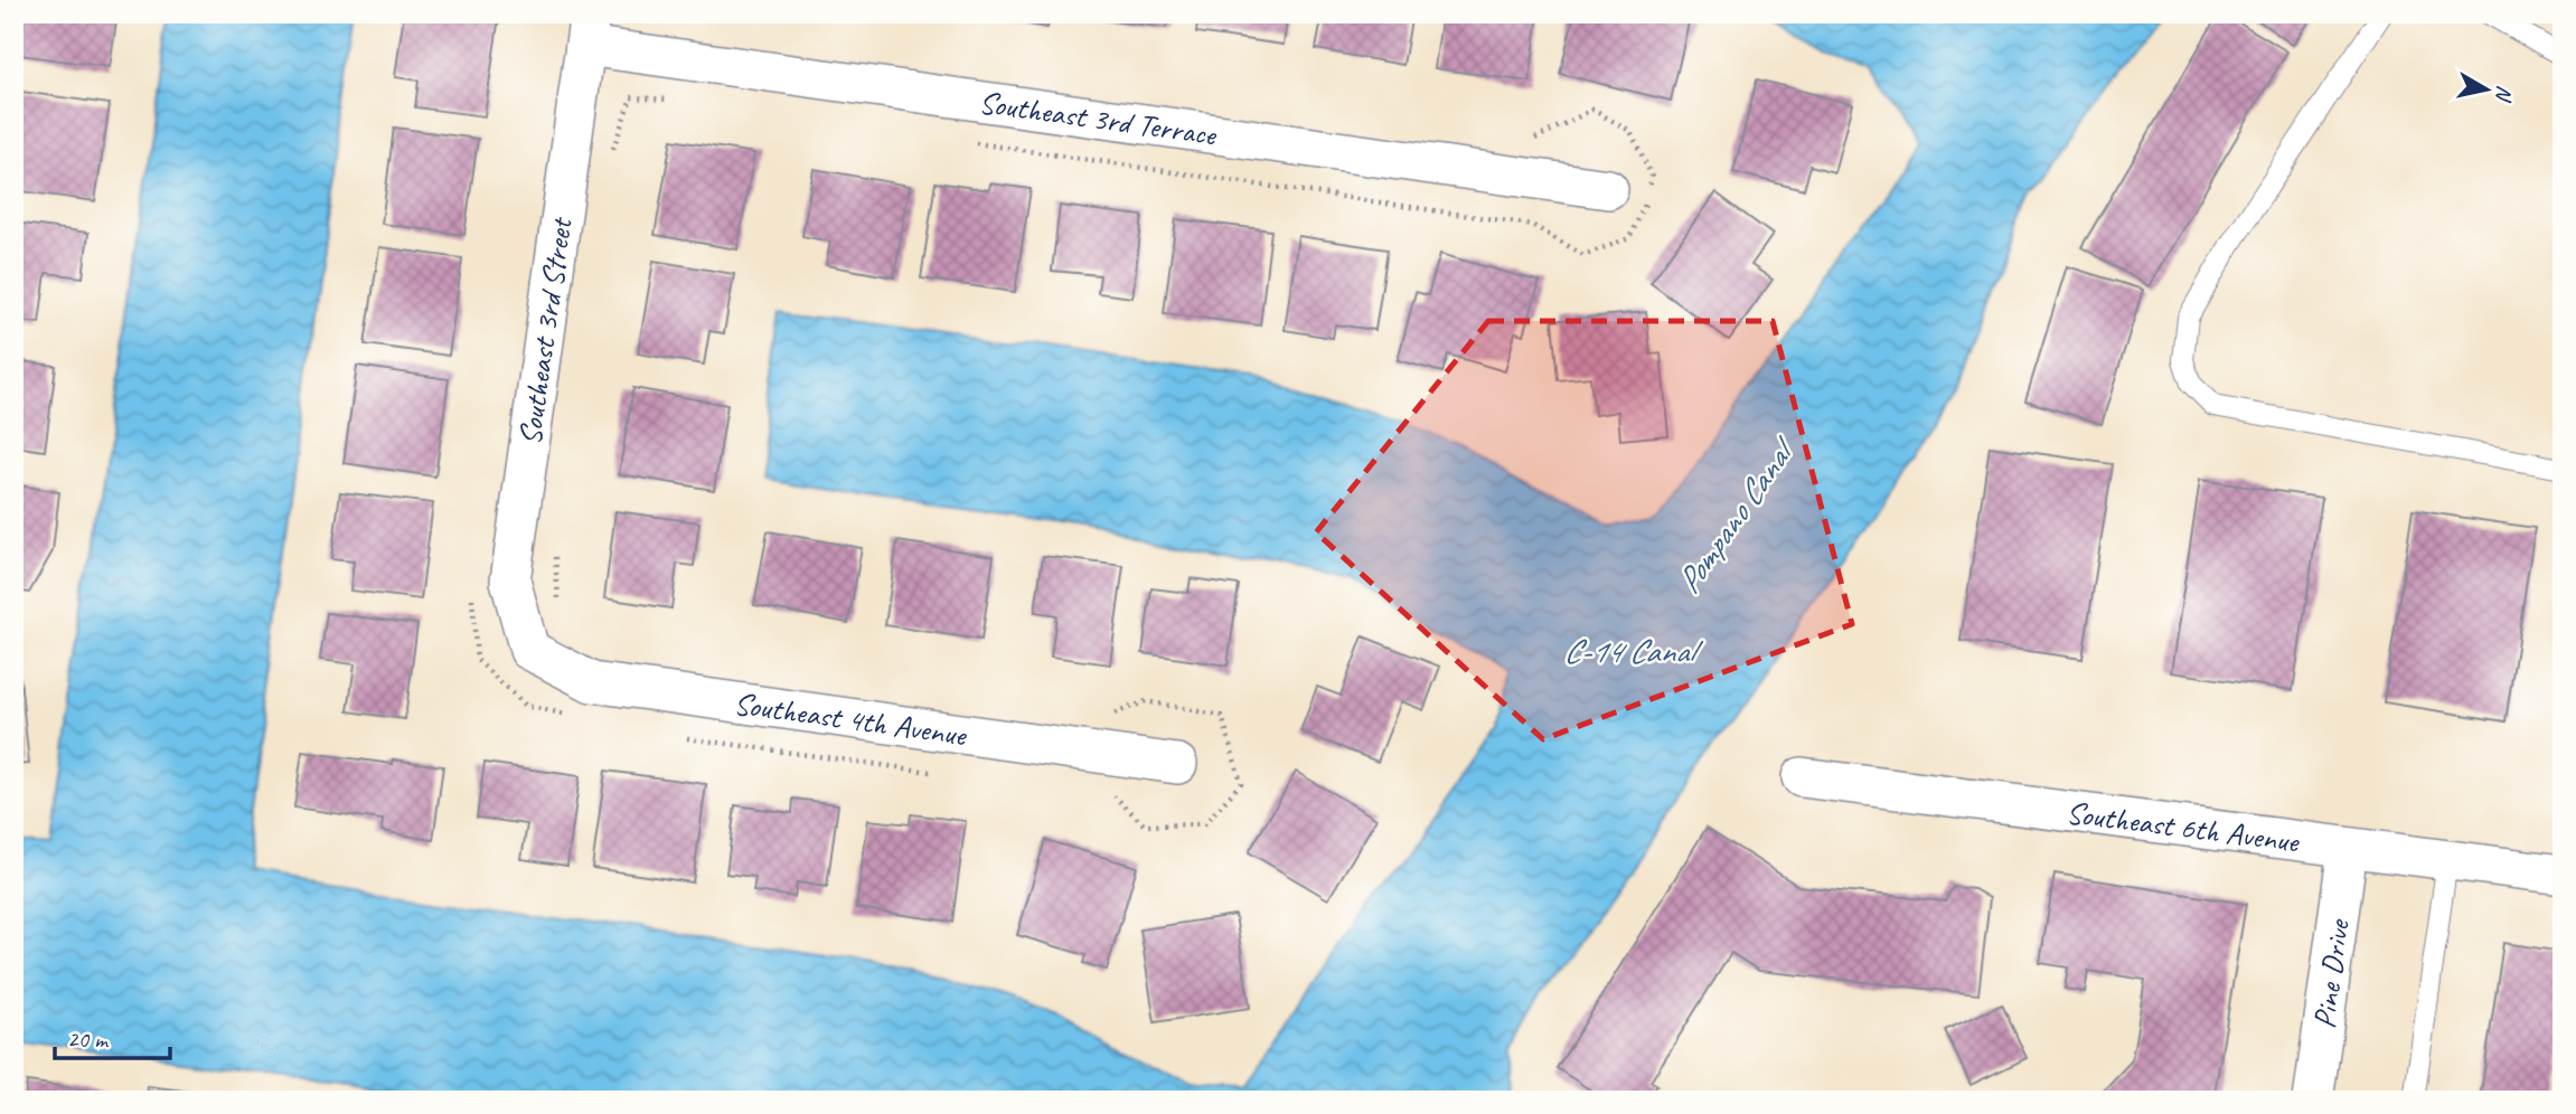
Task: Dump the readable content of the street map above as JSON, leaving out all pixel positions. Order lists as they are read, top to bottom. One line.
{"streets":{"street":["Southeast 3rd Terrace","Southeast 3rd Street","Southeast 4th Avenue","Southeast 6th Avenue","Pine Drive"]},"crossings":[["Southeast 3rd Terrace","Southeast 3rd Street"],["Southeast 3rd Street","Southeast 4th Avenue"],["Southeast 6th Avenue","Pine Drive"]],"water":["Pompano Canal","C-14 Canal"],"scale_bar":"20 m","north":"right"}
